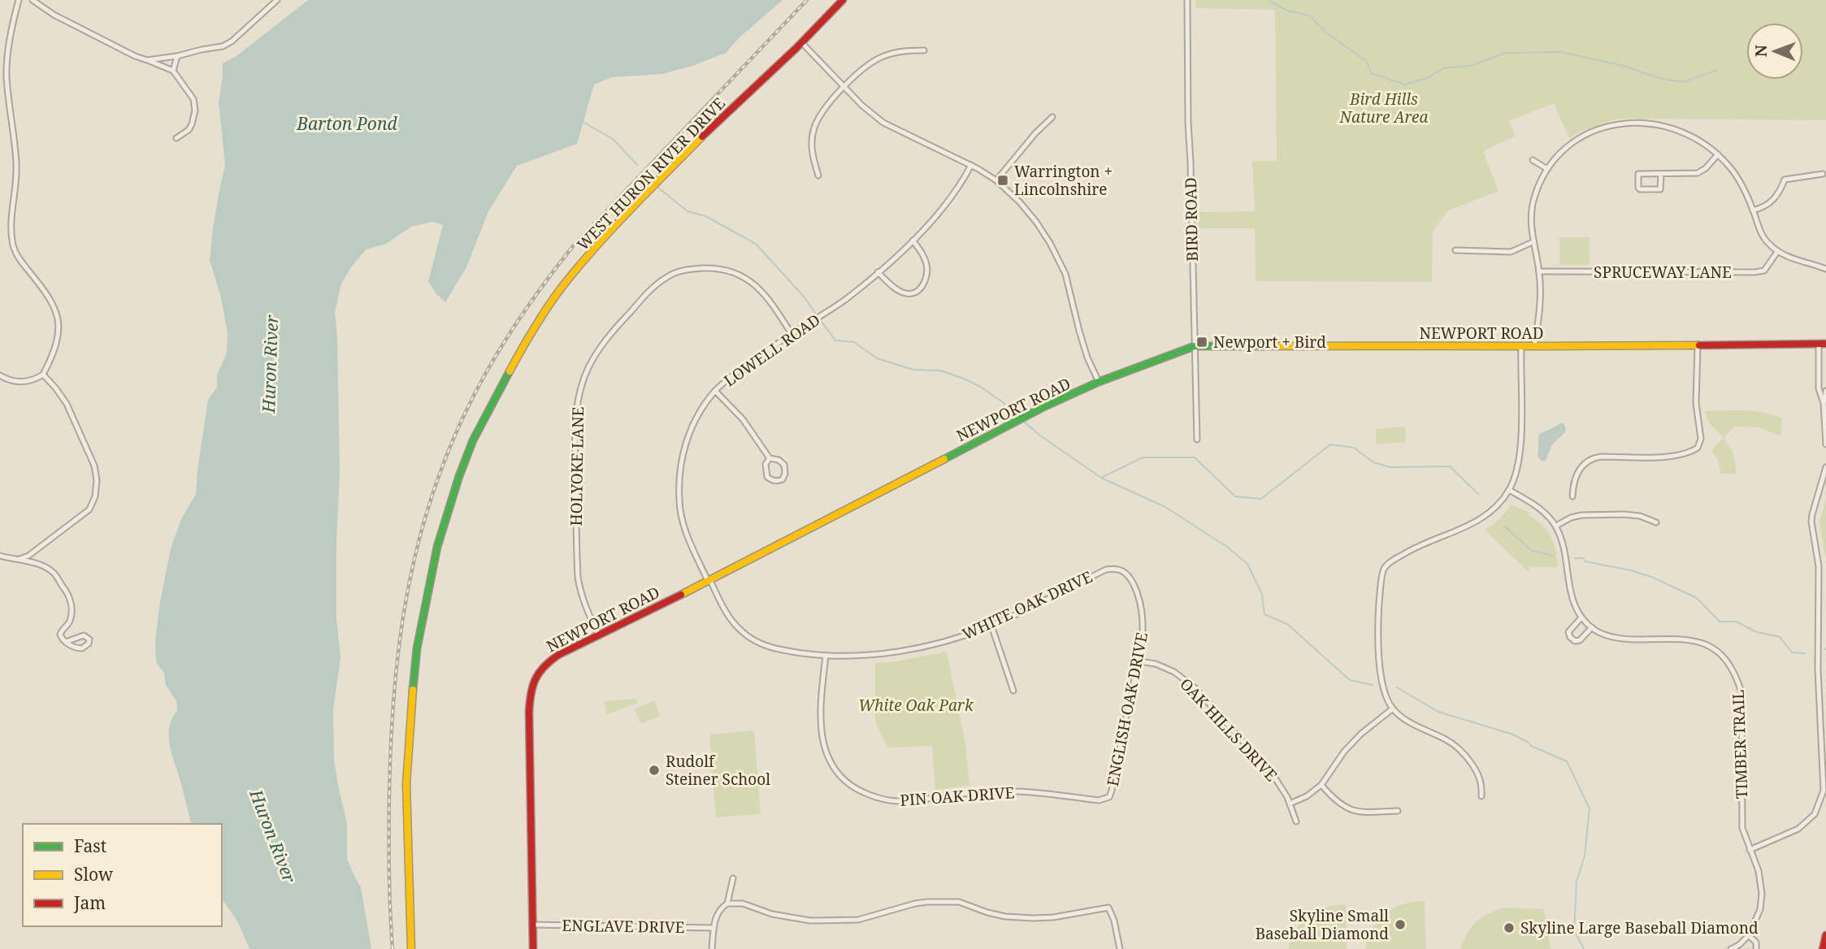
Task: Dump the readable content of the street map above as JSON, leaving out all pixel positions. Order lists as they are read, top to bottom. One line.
{"streets":{"main road":["WEST HURON RIVER DRIVE","NEWPORT ROAD"],"street":["BIRD ROAD","SPRUCEWAY LANE","LOWELL ROAD","HOLYOKE LANE","WHITE OAK DRIVE","ENGLISH OAK DRIVE","OAK HILLS DRIVE","TIMBER TRAIL","PIN OAK DRIVE","ENGLAVE DRIVE"]},"crossings":[["BIRD ROAD","NEWPORT ROAD"],["NEWPORT ROAD","LOWELL ROAD"],["NEWPORT ROAD","HOLYOKE LANE"],["NEWPORT ROAD","WHITE OAK DRIVE"],["NEWPORT ROAD","ENGLAVE DRIVE"],["LOWELL ROAD","HOLYOKE LANE"],["LOWELL ROAD","WHITE OAK DRIVE"],["WHITE OAK DRIVE","ENGLISH OAK DRIVE"],["WHITE OAK DRIVE","PIN OAK DRIVE"],["ENGLISH OAK DRIVE","OAK HILLS DRIVE"],["ENGLISH OAK DRIVE","PIN OAK DRIVE"]],"water":["Barton Pond","Huron River"],"parks":["Bird Hills Nature Area","White Oak Park"],"places":{"transit":["Warrington + Lincolnshire","Newport + Bird"],"other":["Rudolf Steiner School","Skyline Small Baseball Diamond","Skyline Large Baseball Diamond"]},"legend":["Fast","Slow","Jam"],"north":"left"}
